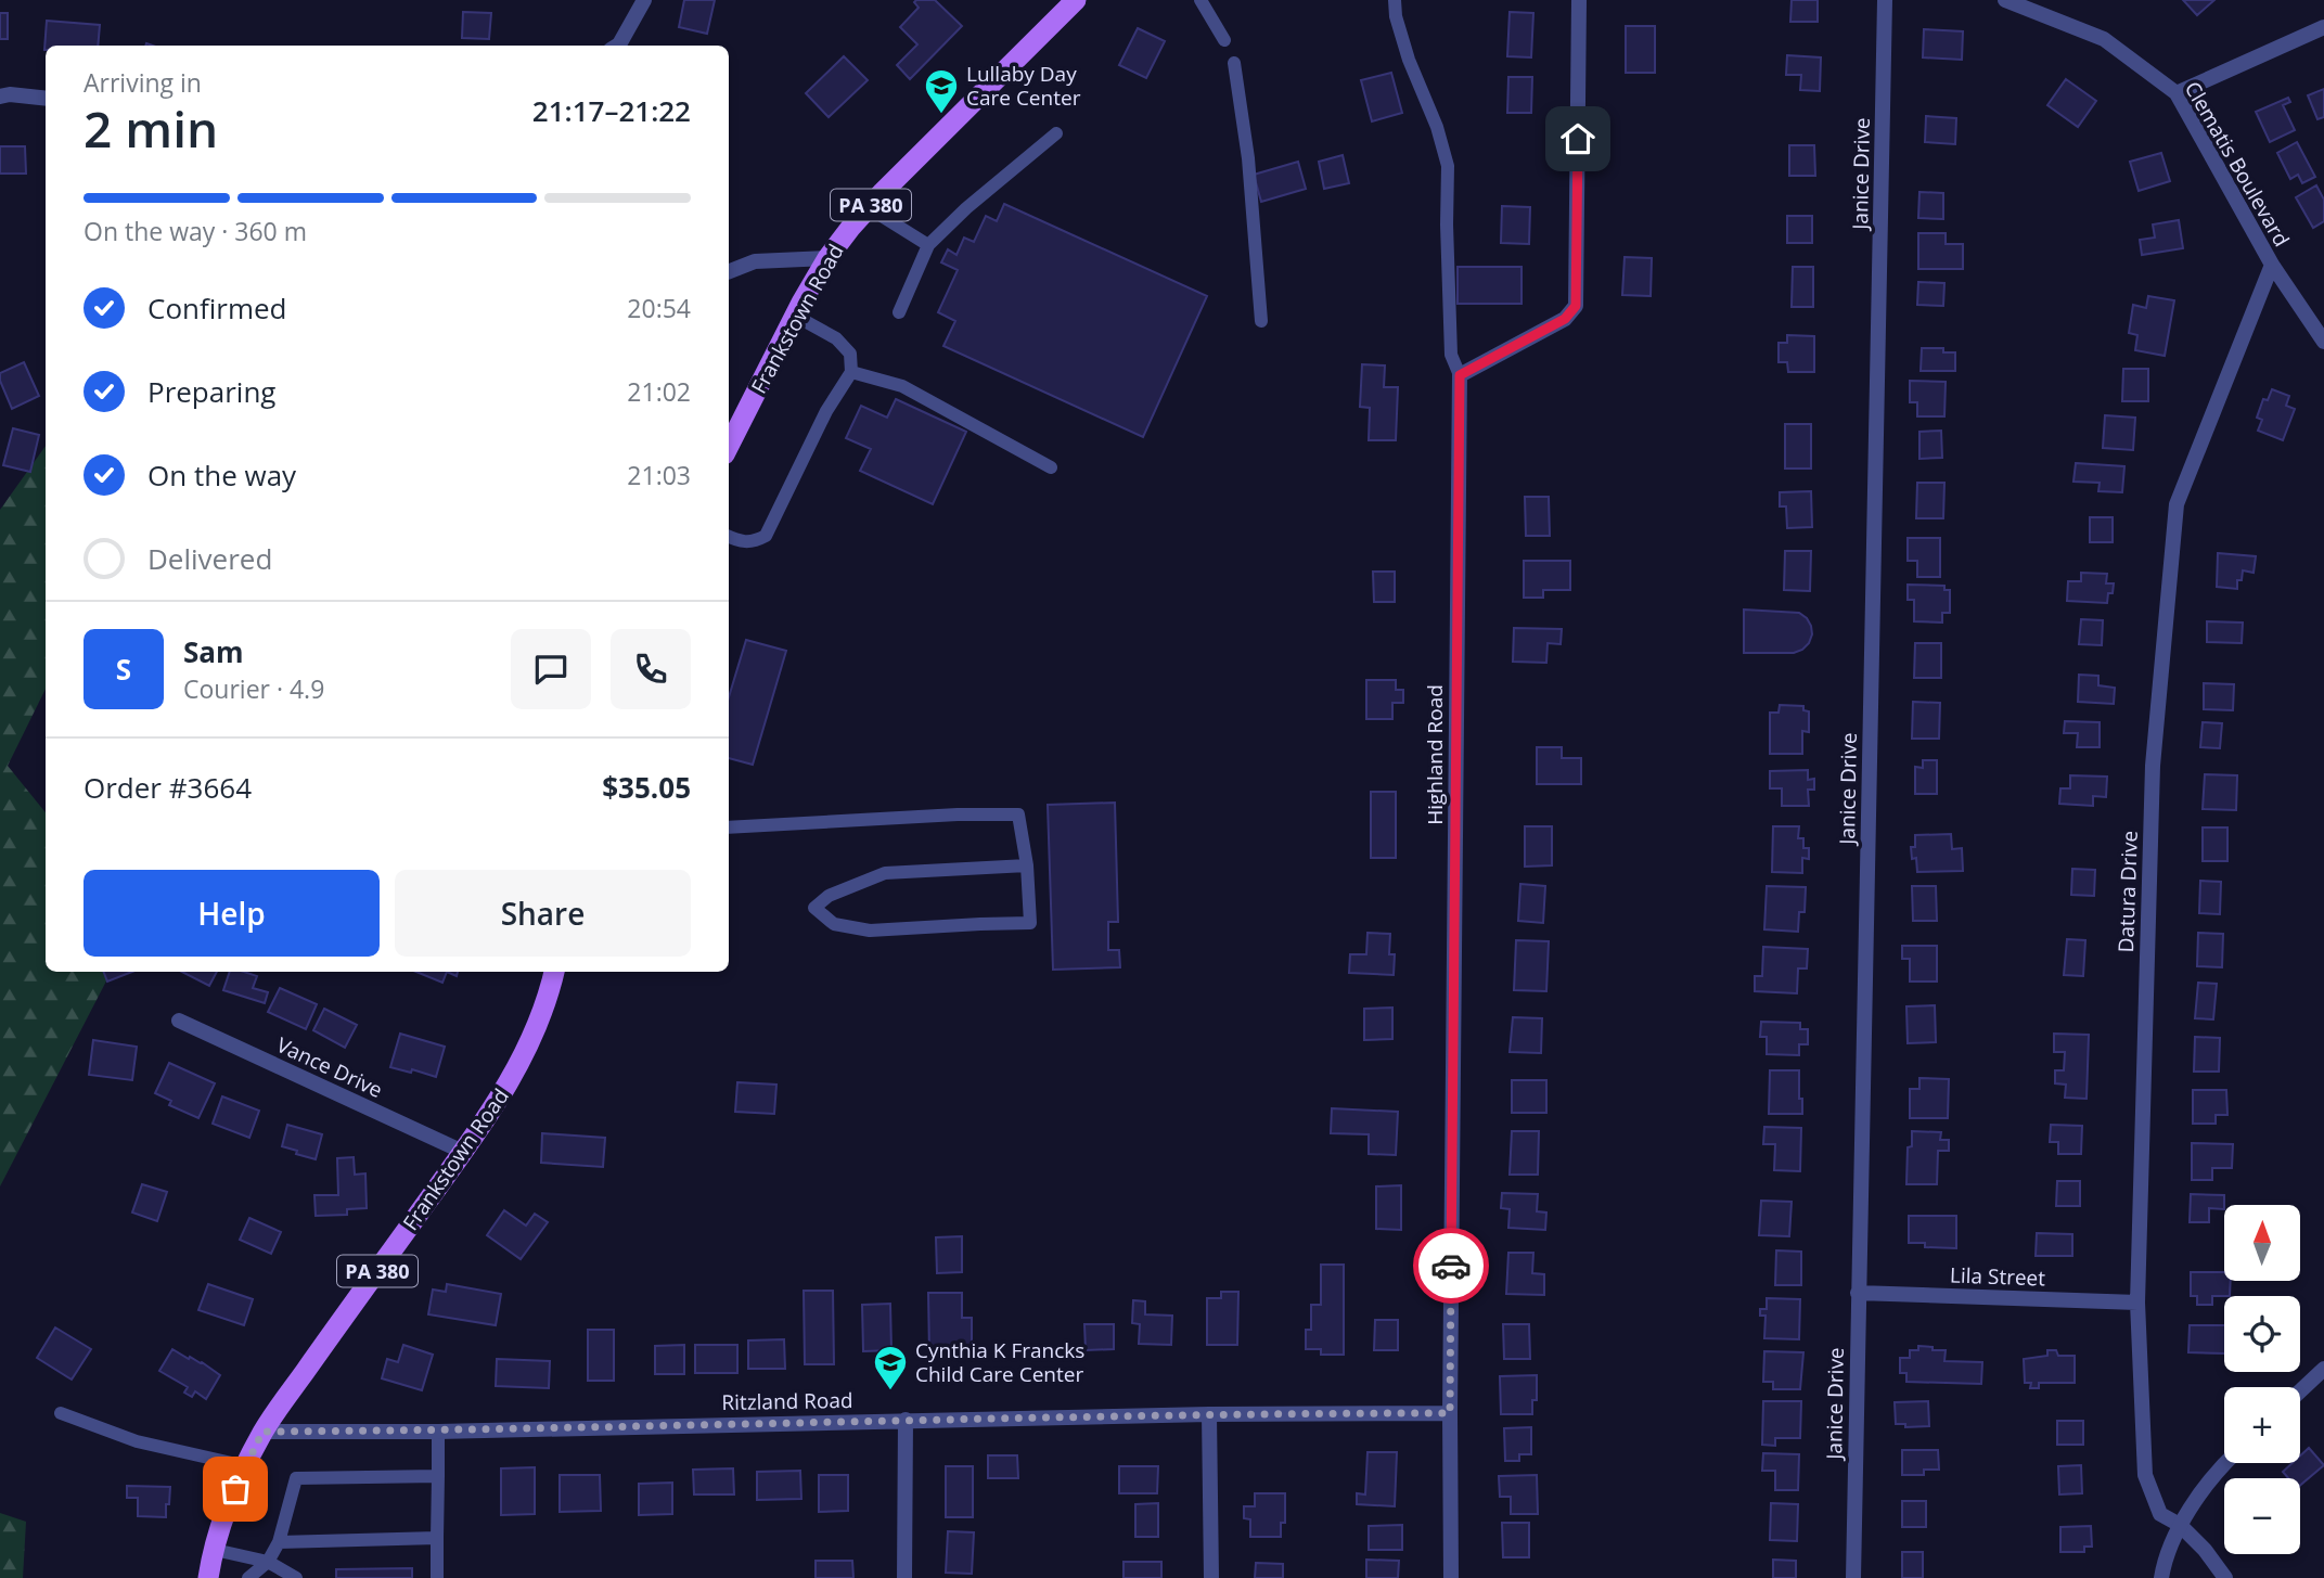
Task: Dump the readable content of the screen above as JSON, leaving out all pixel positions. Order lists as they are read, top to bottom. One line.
{"streets":{"main road":["PA 380","Frankstown Road"],"street":["Clematis Boulevard","Janice Drive","Highland Road","Datura Drive","Vance Drive","Lila Street","Ritzland Road"]},"crossings":[["Clematis Boulevard","Datura Drive"],["Janice Drive","Lila Street"],["Frankstown Road","Vance Drive"],["Frankstown Road","Ritzland Road"],["Highland Road","Ritzland Road"],["Datura Drive","Lila Street"]],"places":{"school or university":["Lullaby Day Care Center","Cynthia K Francks Child Care Center"]},"north":"top","page":{"heading":["2 min","Arriving in","21:17–21:22"],"panel":["Sam","Courier · 4.9","Order #3664","$35.05"],"bar":"On the way · 360 m","list":[["Confirmed","20:54"],["Preparing","21:02"],["On the way","21:03"],"Delivered"],"round":"S","buttons":["Help","Share"],"map_buttons":["+","−"]}}
